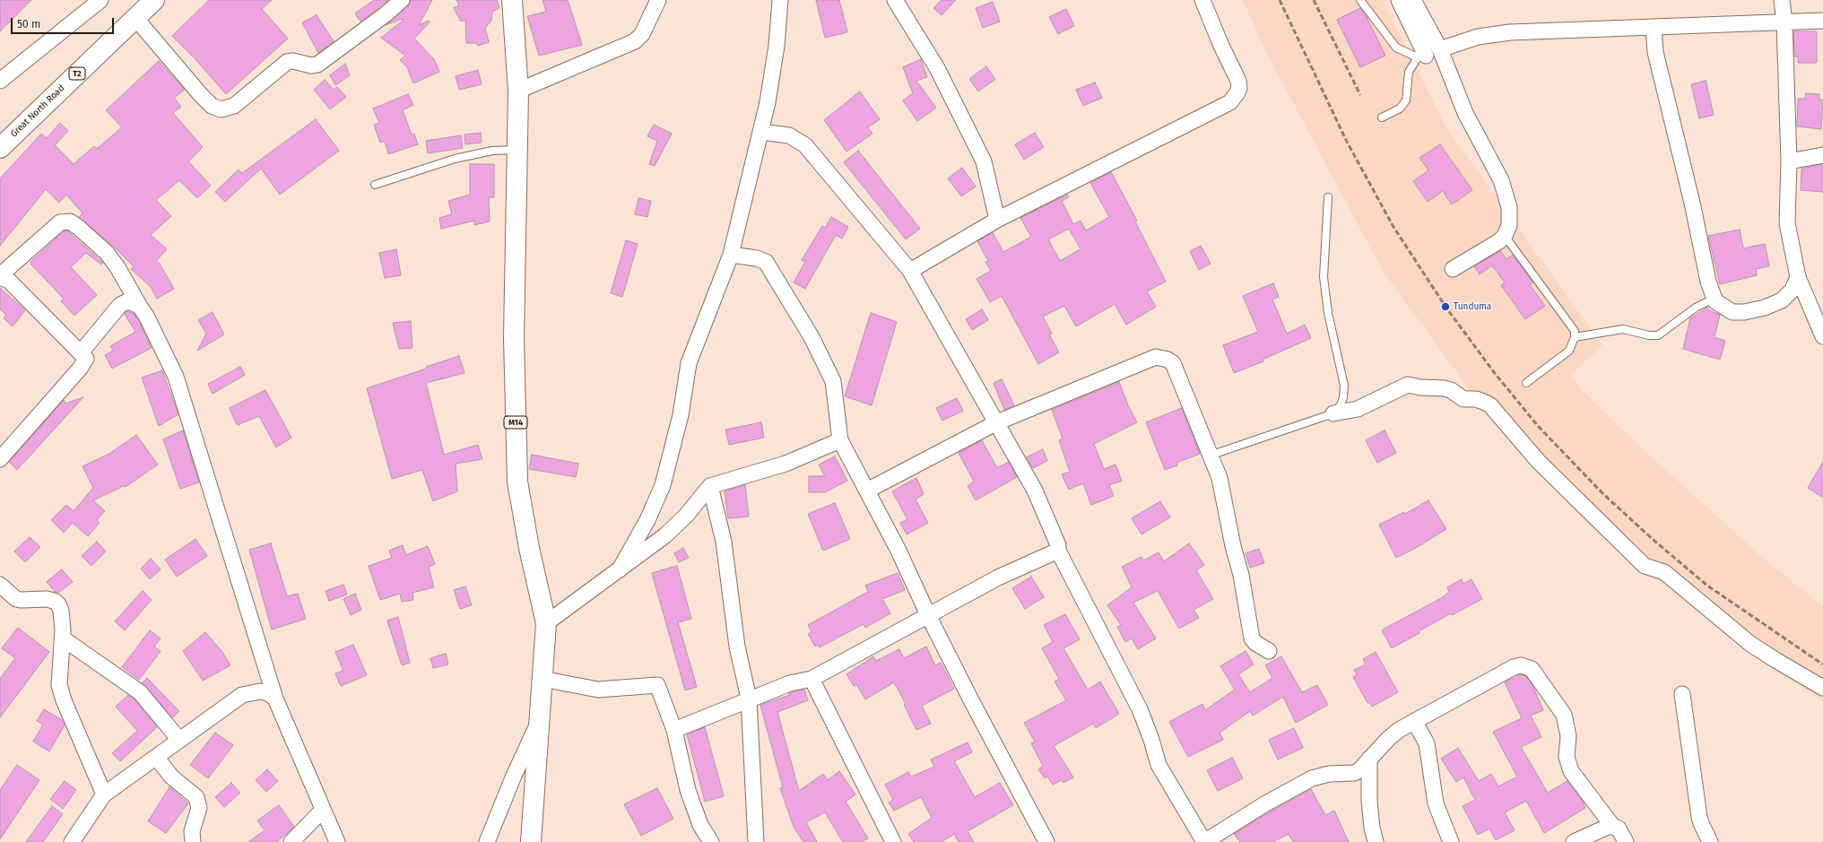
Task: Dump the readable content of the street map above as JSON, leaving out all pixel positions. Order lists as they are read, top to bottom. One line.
{"streets":{"main road":["T2","Great North Road","M14"]},"places":["Tunduma"],"scale_bar":"50 m"}
